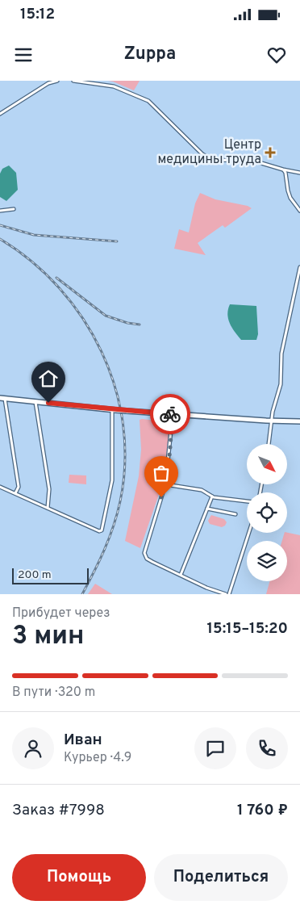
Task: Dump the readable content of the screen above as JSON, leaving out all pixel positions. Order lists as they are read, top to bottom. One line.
{"places":{"health":["Центр медицины труда"]},"scale_bar":"200 m","north":"bottom right","page":{"status":"15:12","header":"Zuppa","scale":"200 m","heading":["3 мин","Прибудет через","15:15–15:20"],"panel":["Иван","Курьер · 4.9","Заказ #7998","1 760 ₽"],"bar":"В пути · 320 m","buttons":["Помощь","Поделиться"]}}
